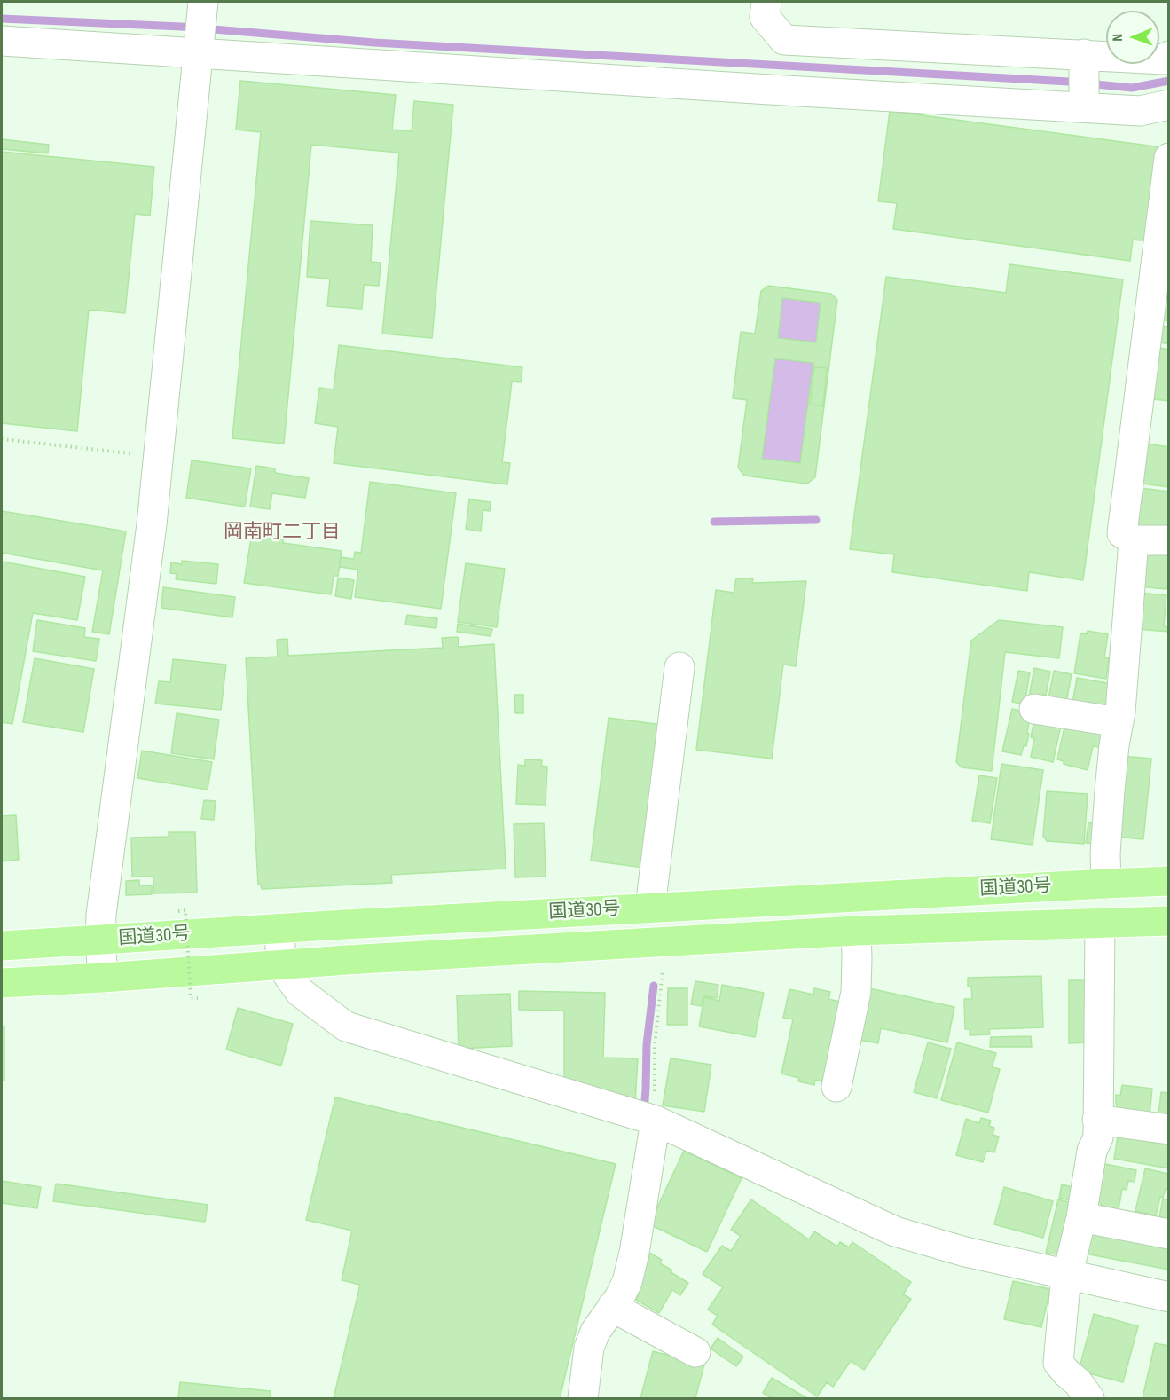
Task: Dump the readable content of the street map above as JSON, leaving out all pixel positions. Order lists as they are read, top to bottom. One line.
{"streets":{"highway":["国道30号"]},"districts":["岡南町二丁目"],"north":"left"}
